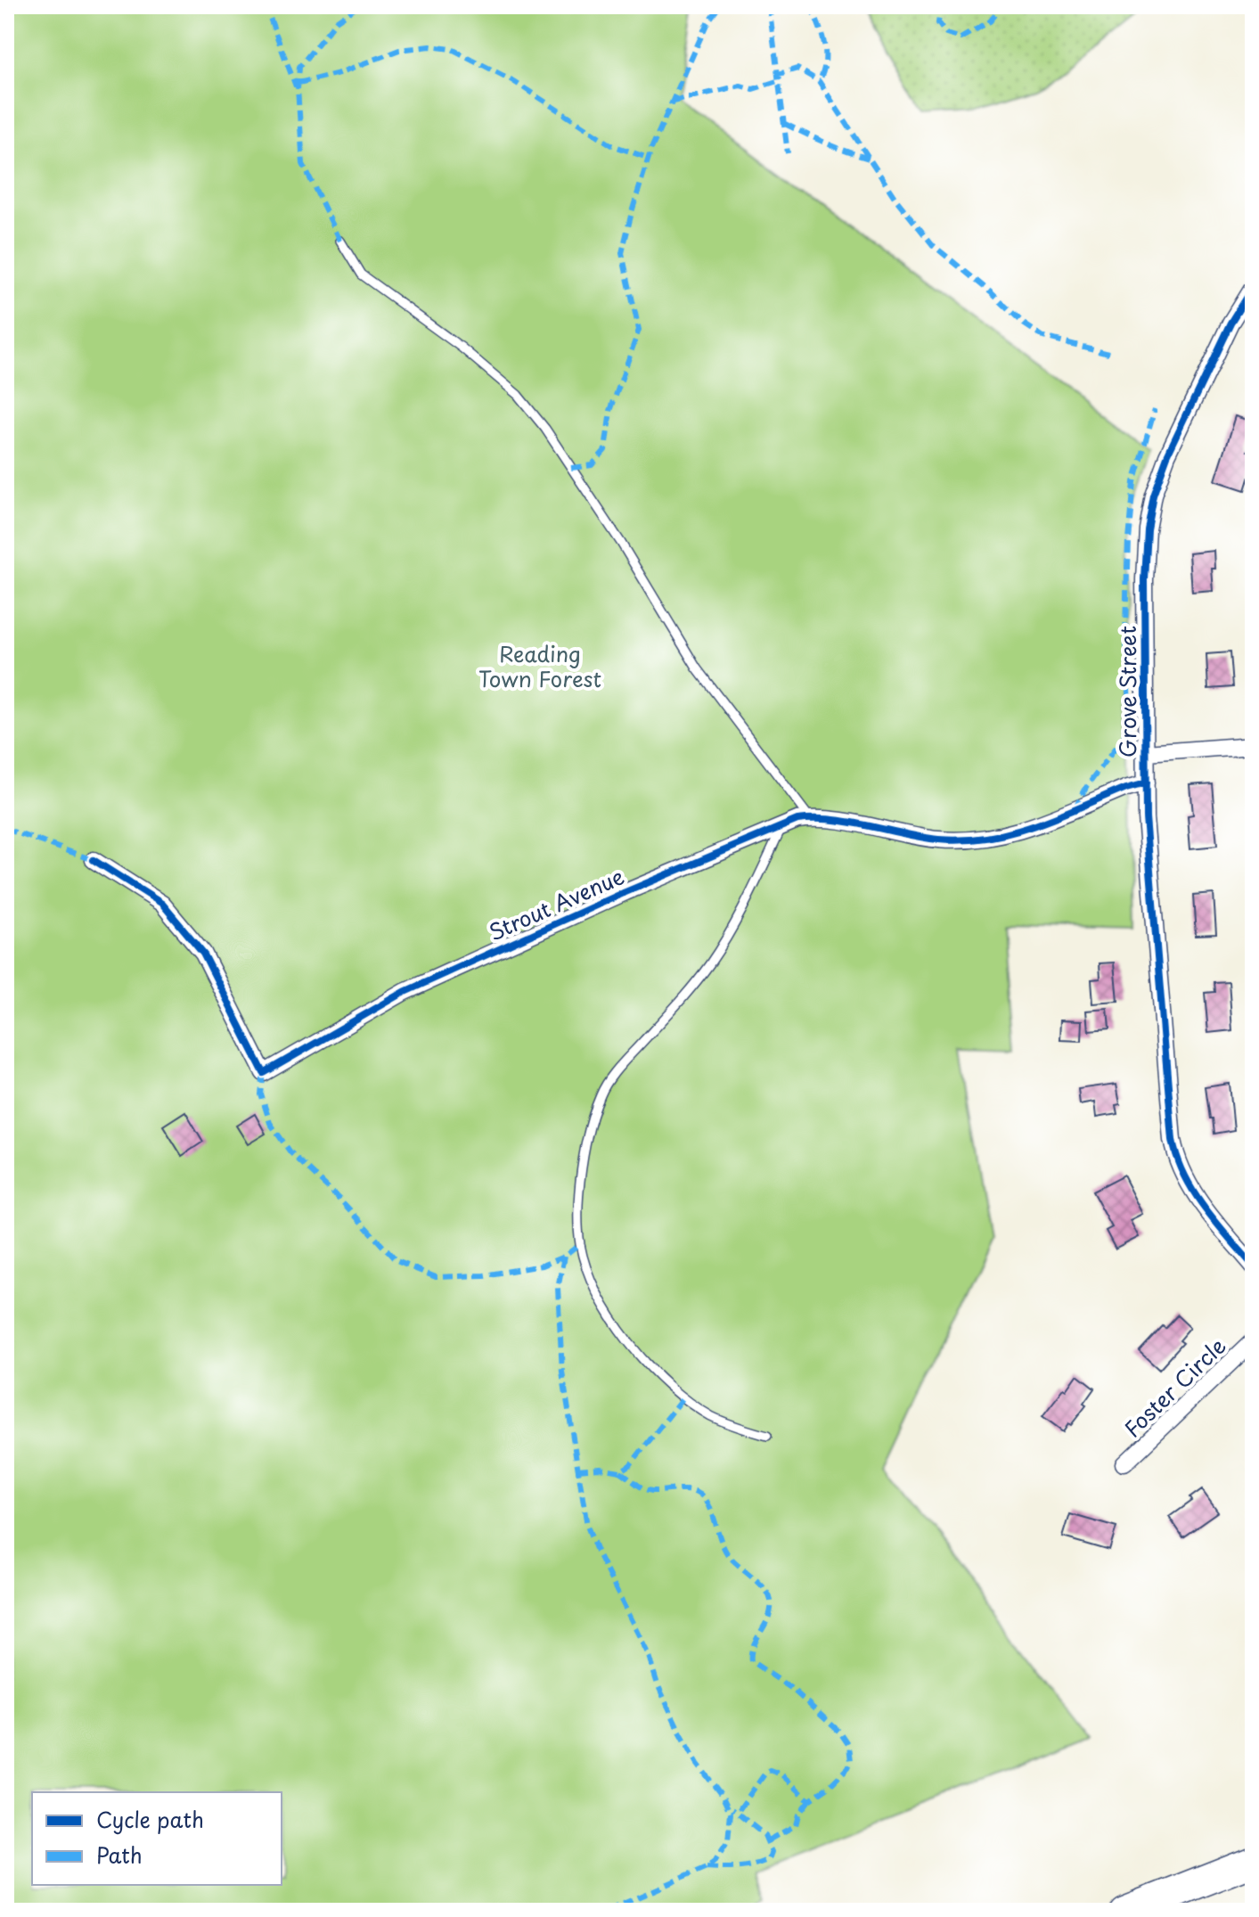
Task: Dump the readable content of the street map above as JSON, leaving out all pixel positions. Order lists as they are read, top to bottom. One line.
{"streets":{"street":["Grove Street","Strout Avenue","Foster Circle"]},"crossings":[["Grove Street","Strout Avenue"]],"parks":["Reading Town Forest"],"legend":["Cycle path","Path"]}
